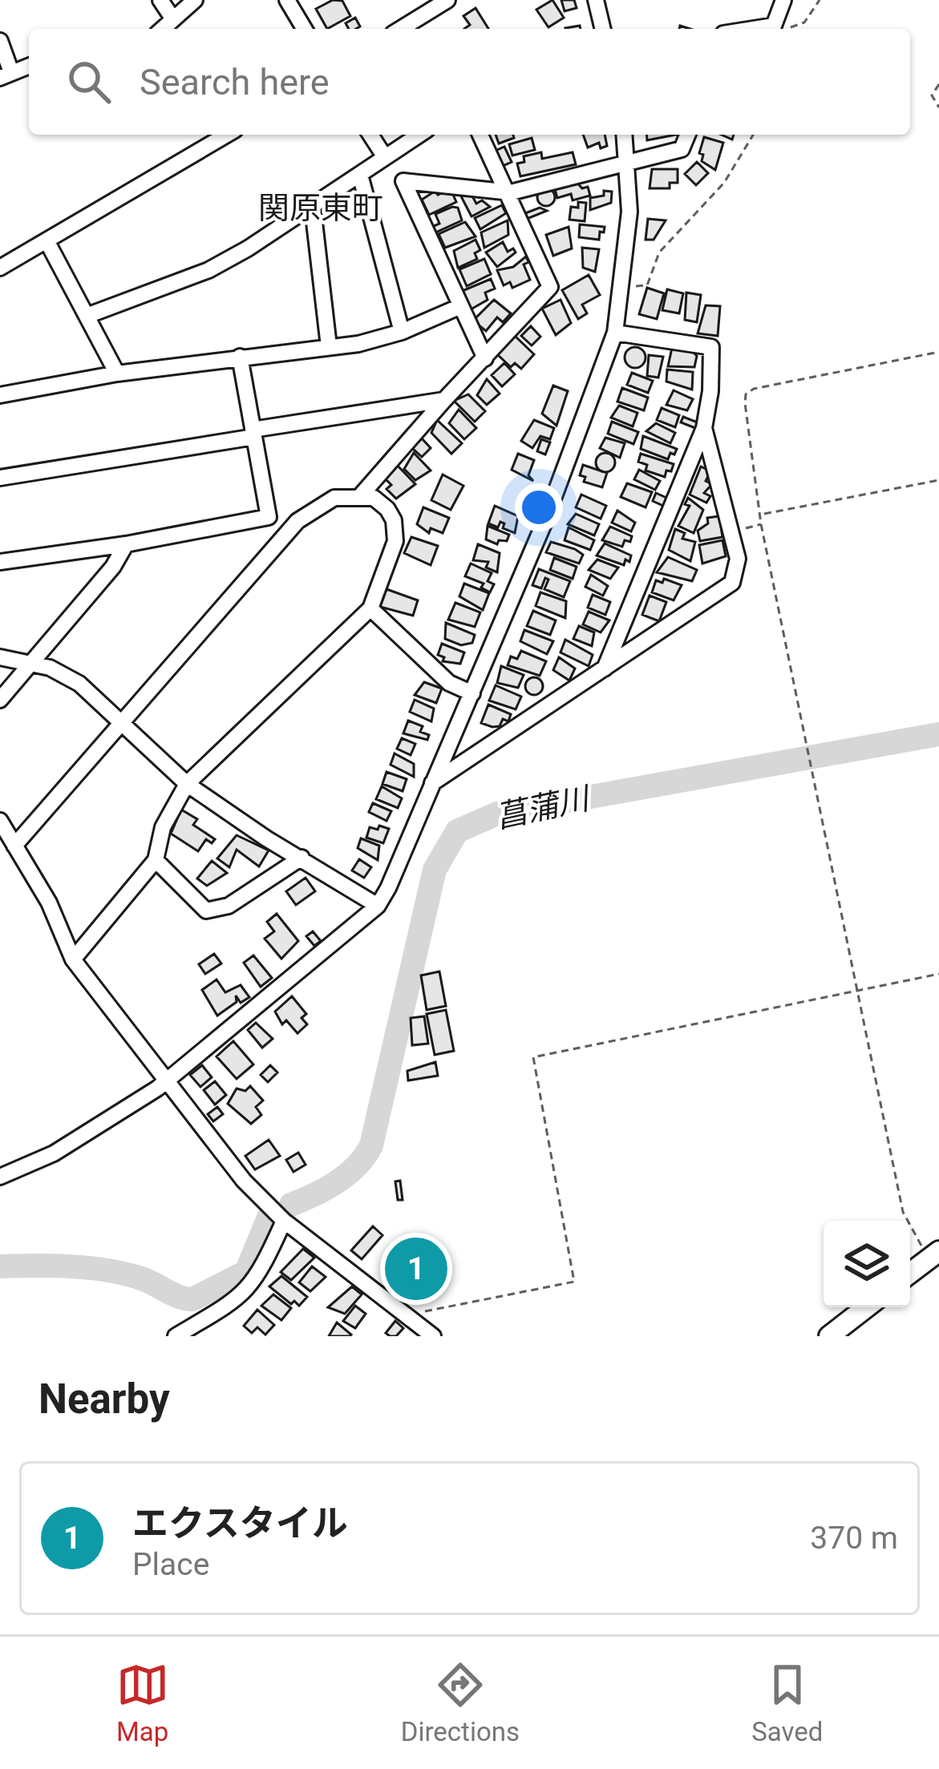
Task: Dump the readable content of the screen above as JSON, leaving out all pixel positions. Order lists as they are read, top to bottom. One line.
{"districts":["関原東町"],"water":["菖蒲川"],"page":{"search":"Search here","pins":"1","heading":"Nearby","list":[{"mark":"1","name":"エクスタイル","note":"Place","value":"370 m"}],"nav":["Map","Directions","Saved"]}}
